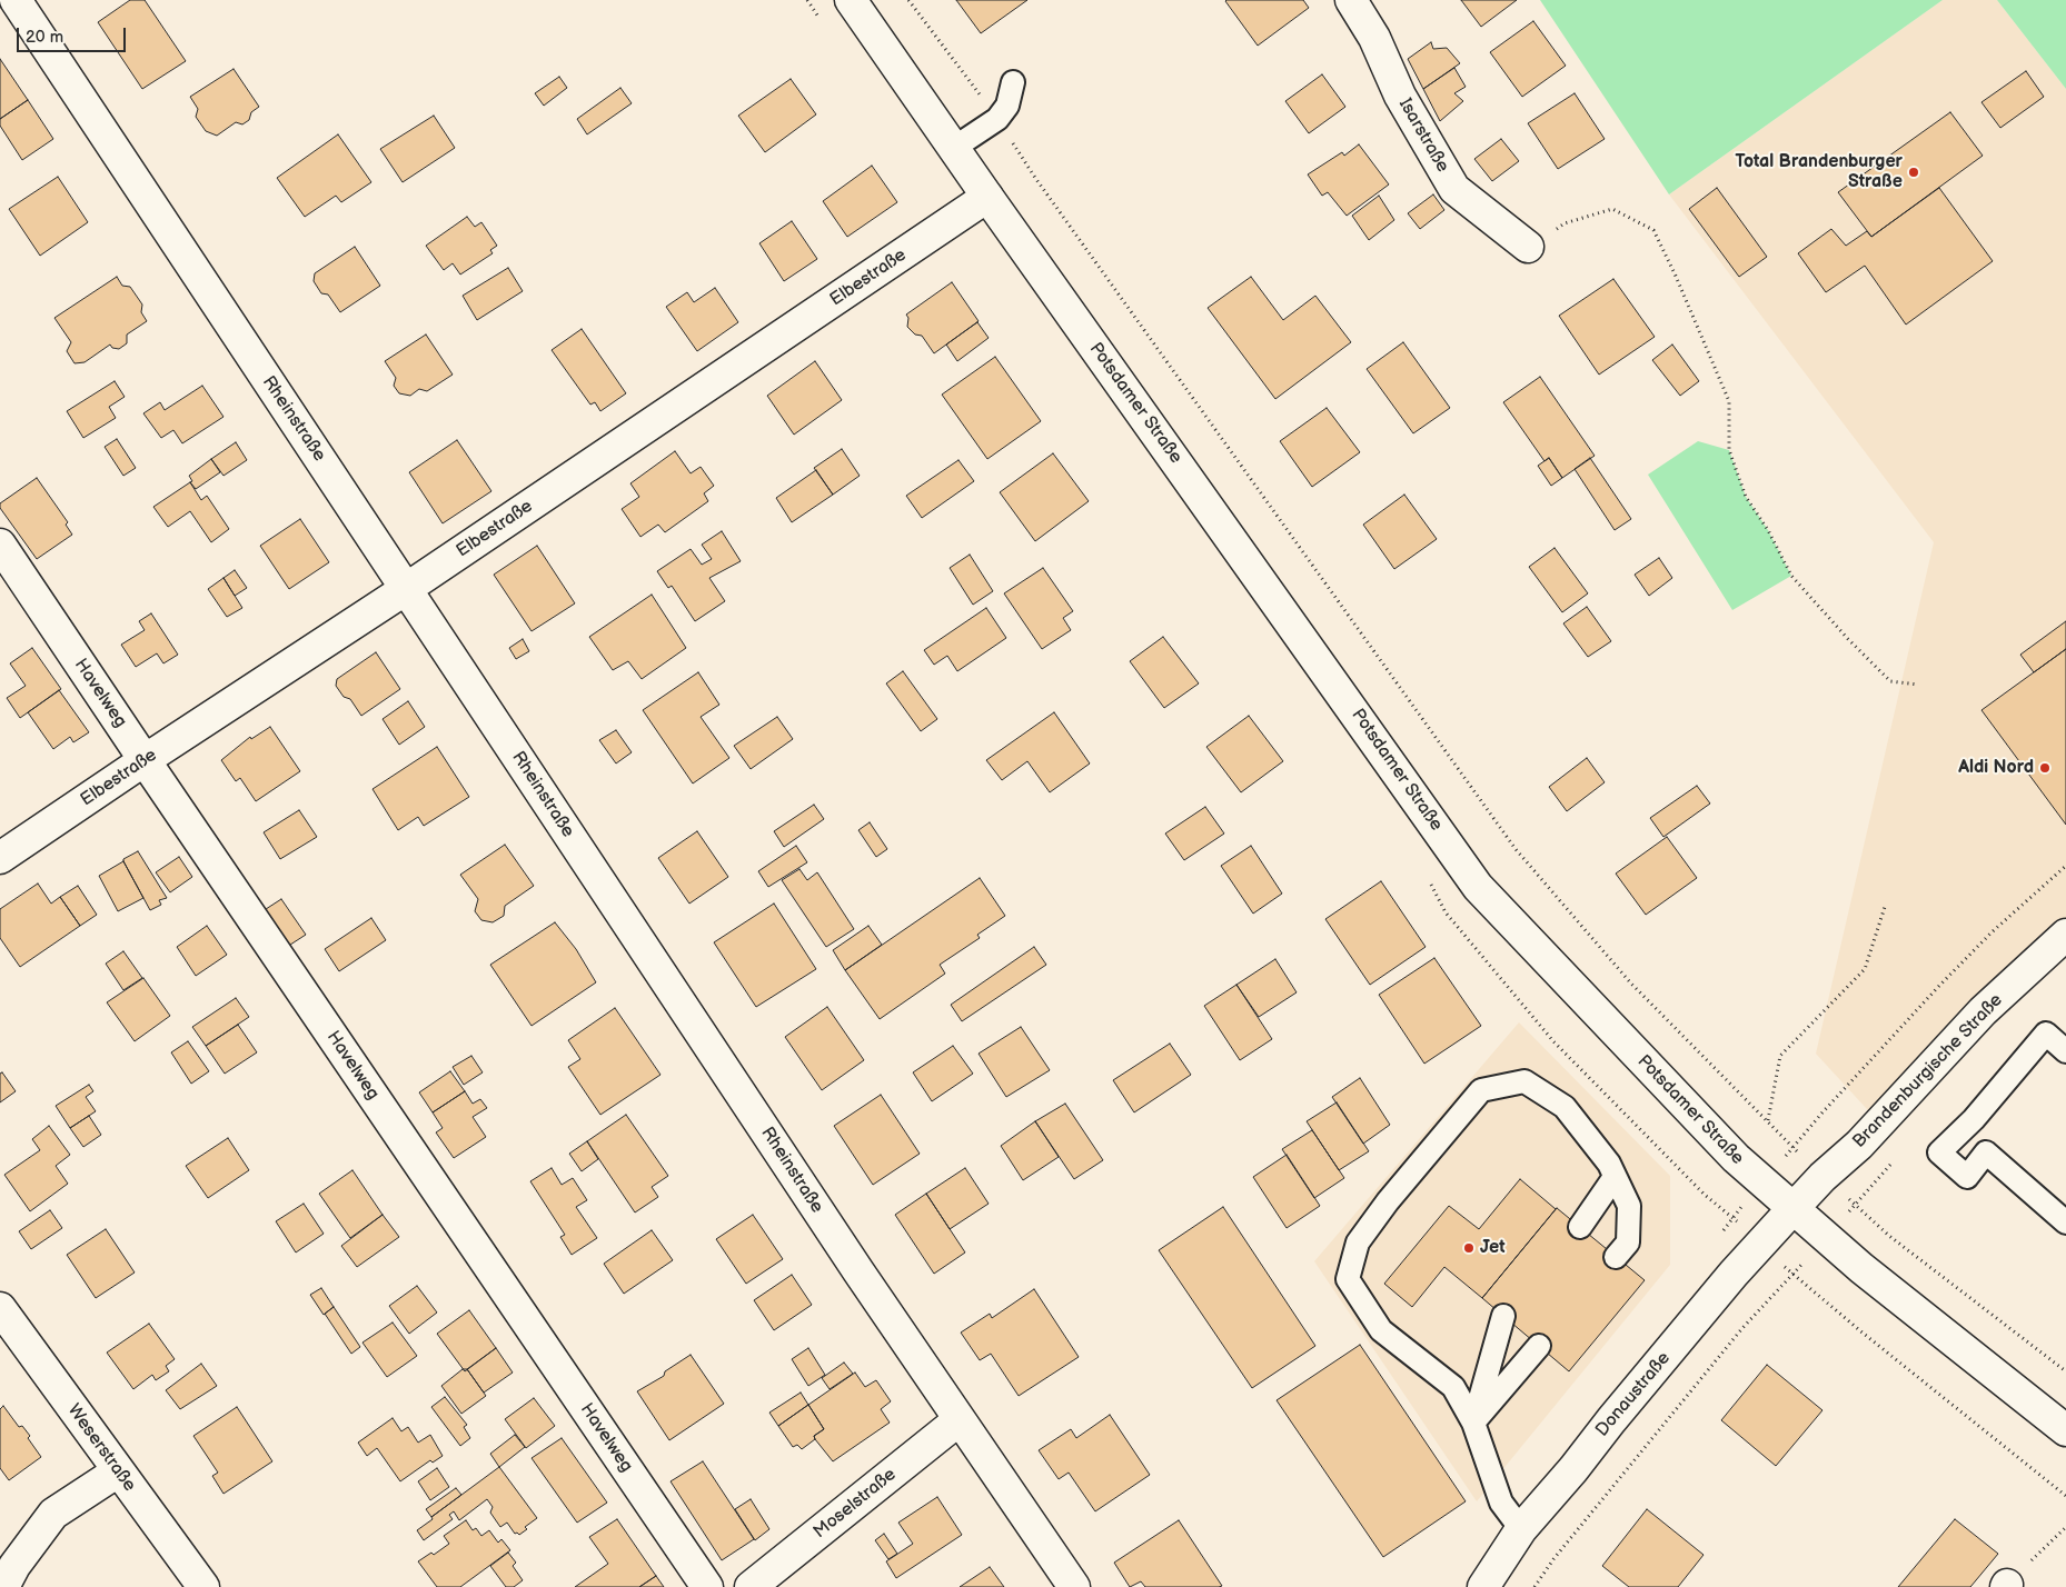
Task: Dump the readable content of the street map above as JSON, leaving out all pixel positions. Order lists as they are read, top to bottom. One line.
{"streets":{"street":["Isarstraße","Elbestraße","Potsdamer Straße","Rheinstraße","Havelweg","Brandenburgische Straße","Donaustraße","Weserstraße","Moselstraße"]},"crossings":[["Elbestraße","Potsdamer Straße"],["Elbestraße","Rheinstraße"],["Elbestraße","Havelweg"],["Potsdamer Straße","Brandenburgische Straße"],["Potsdamer Straße","Donaustraße"],["Rheinstraße","Moselstraße"],["Brandenburgische Straße","Donaustraße"]],"places":["Total Brandenburger Straße","Aldi Nord","Jet"],"scale_bar":"20 m"}
